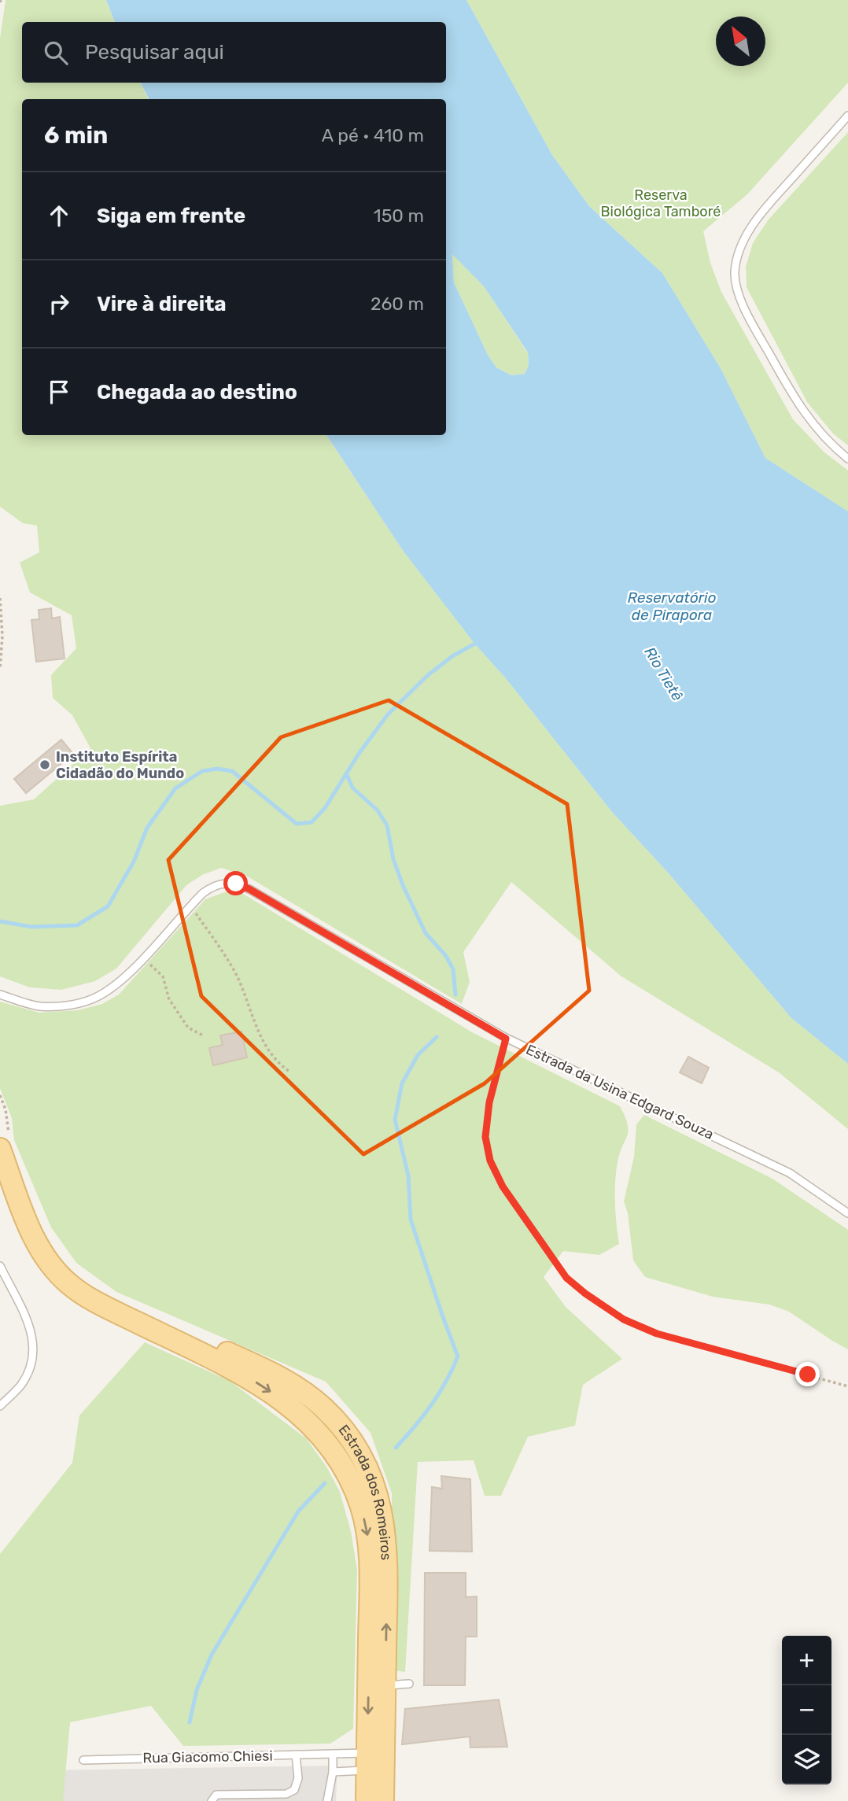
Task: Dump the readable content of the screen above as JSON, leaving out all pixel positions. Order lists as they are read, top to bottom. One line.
{"streets":{"main road":["Estrada dos Romeiros"],"lane":["Estrada da Usina Edgard Souza","Rua Giacomo Chiesi"]},"crossings":[["Estrada dos Romeiros","Rua Giacomo Chiesi"]],"water":["Reservatório de Pirapora","Rio Tietê"],"parks":["Reserva Biológica Tamboré"],"places":["Instituto Espírita Cidadão do Mundo"],"north":"top left","page":{"search":"Pesquisar aqui","heading":["6 min","A pé · 410 m"],"list":[["Siga em frente","150 m"],["Vire à direita","260 m"],"Chegada ao destino"],"map_buttons":["+","−"]}}
